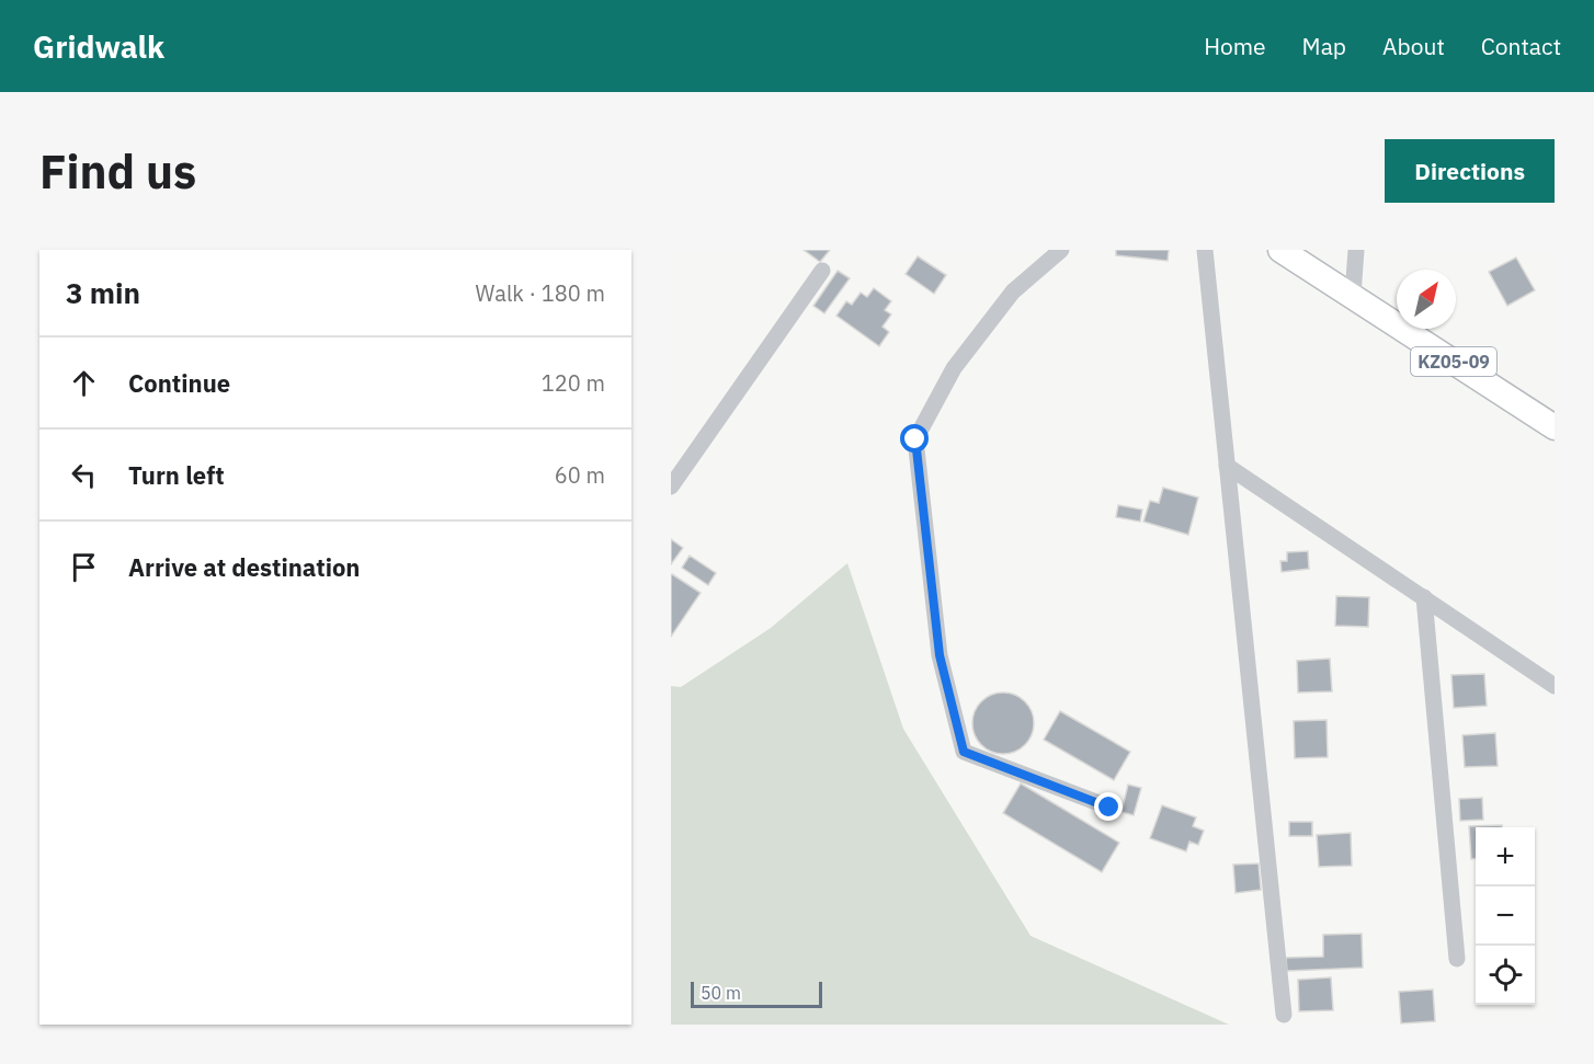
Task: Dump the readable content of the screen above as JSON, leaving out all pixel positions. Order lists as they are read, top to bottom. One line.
{"streets":{"main road":["KZ05-09"]},"scale_bar":"50 m","north":"top right","page":{"header":"Gridwalk","nav":["Home","Map","About","Contact"],"buttons":"Directions","title":"Find us","heading":["3 min","Walk · 180 m"],"list":[["Continue","120 m"],["Turn left","60 m"],"Arrive at destination"],"map_buttons":["+","−"],"scale":"50 m"}}
